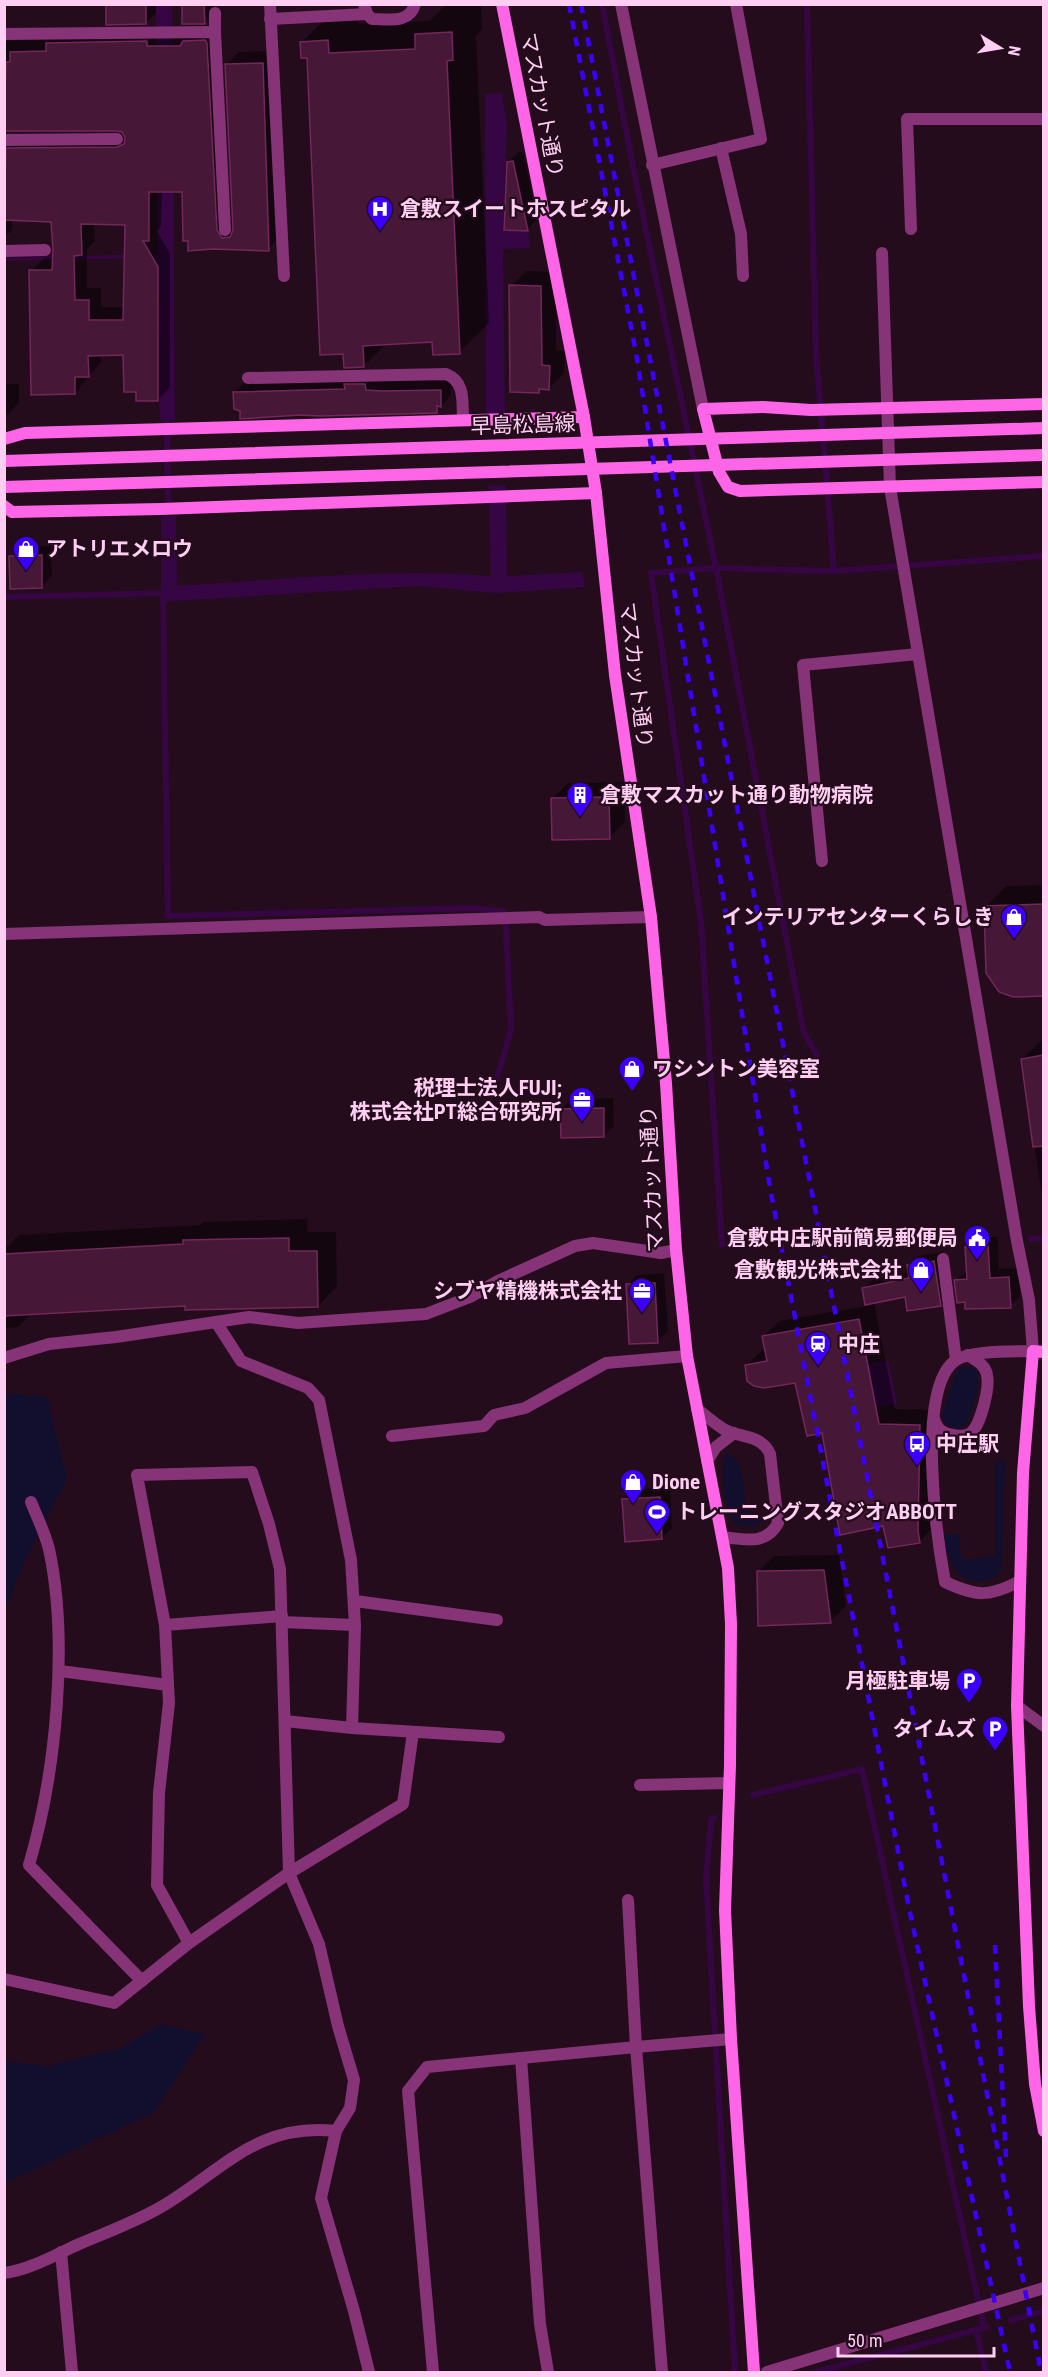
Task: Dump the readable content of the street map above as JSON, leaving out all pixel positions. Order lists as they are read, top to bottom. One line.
{"streets":{"main road":["マスカット通り","早島松島線"]},"places":{"hospital":["倉敷スイートホスピタル"],"shop":["アトリエメロウ","インテリアセンターくらしき","ワシントン美容室","倉敷観光株式会社","Dione"],"building":["倉敷マスカット通り動物病院"],"office":["税理士法人FUJI; 株式会社PT総合研究所","シブヤ精機株式会社"],"public building":["倉敷中庄駅前簡易郵便局"],"station":["中庄"],"bus stop":["中庄駅"],"sports":["トレーニングスタジオABBOTT"],"parking":["月極駐車場","タイムズ"]},"scale_bar":"50 m","north":"right"}
